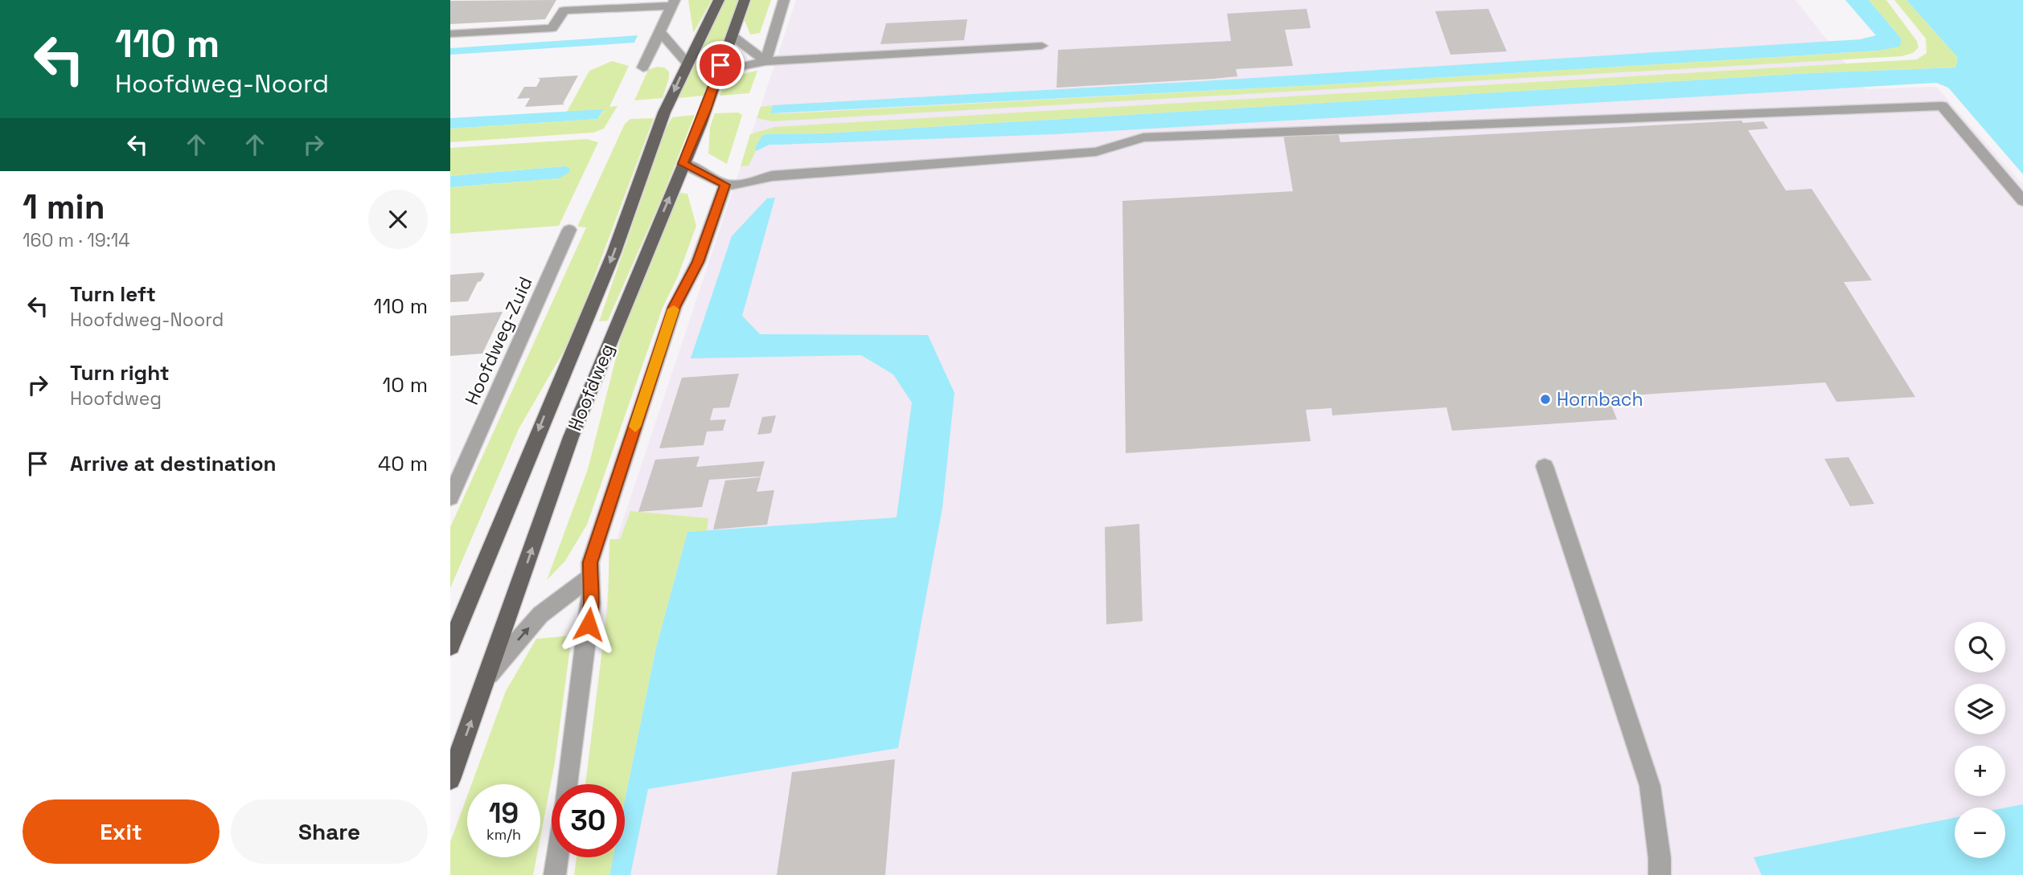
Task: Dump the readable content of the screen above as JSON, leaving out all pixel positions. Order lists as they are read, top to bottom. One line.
{"streets":{"main road":["Hoofdweg"],"street":["Hoofdweg-Zuid"]},"places":["Hornbach"],"page":{"turn":["110 m","Hoofdweg-Noord"],"heading":["1 min","160 m · 19:14"],"list":[{"name":"Turn left","note":"Hoofdweg-Noord","value":"110 m"},{"name":"Turn right","note":"Hoofdweg","value":"10 m"},{"name":"Arrive at destination","value":"40 m"}],"map_buttons":["+","−"],"speed":"19 km/h","limit":"30","buttons":["Exit","Share"]}}
